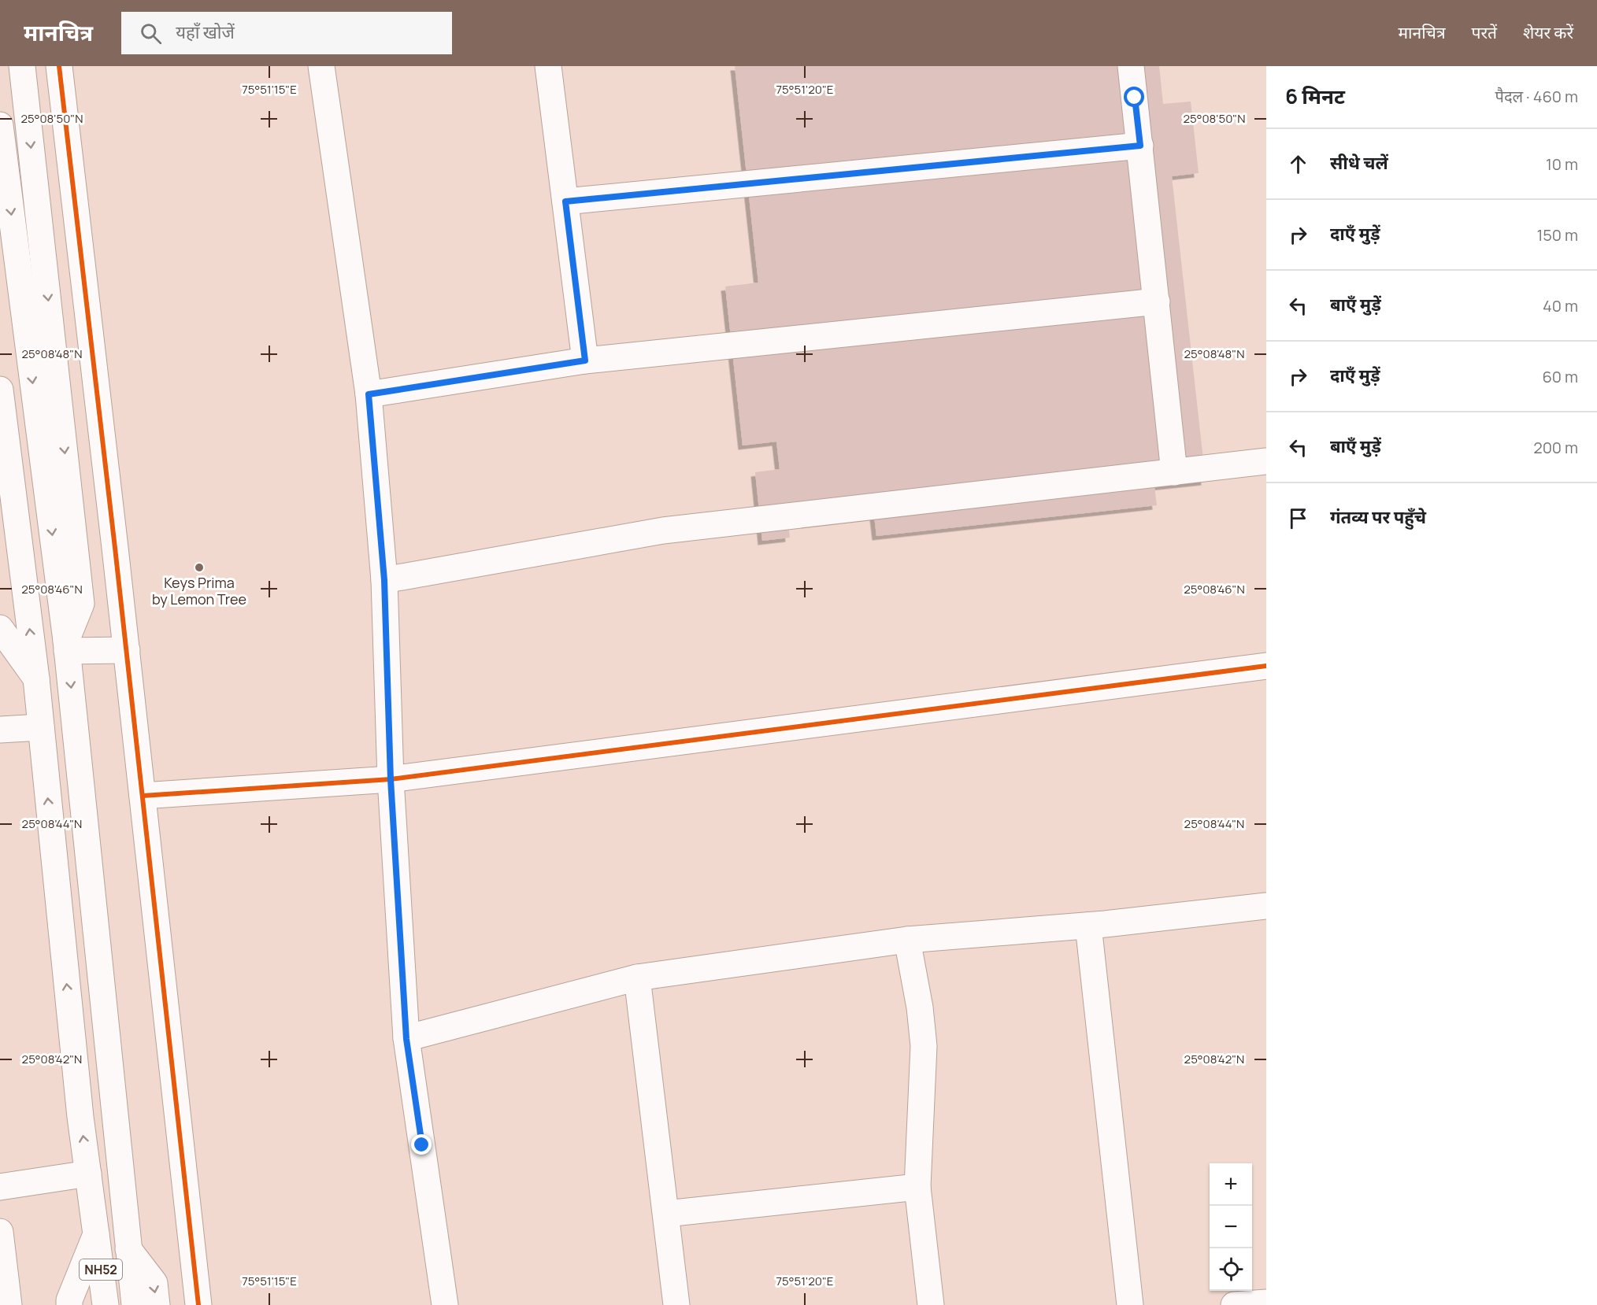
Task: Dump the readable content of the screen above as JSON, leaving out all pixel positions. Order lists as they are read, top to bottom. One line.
{"streets":{"street":["NH52"]},"places":["Keys Prima by Lemon Tree"],"page":{"header":"मानचित्र","search":"यहाँ खोजें","nav":["मानचित्र","परतें","शेयर करें"],"heading":["6 मिनट","पैदल · 460 m"],"list":[["सीधे चलें","10 m"],["दाएँ मुड़ें","150 m"],["बाएँ मुड़ें","40 m"],["दाएँ मुड़ें","60 m"],["बाएँ मुड़ें","200 m"],"गंतव्य पर पहुँचे"],"map_buttons":["+","−"]},"coordinates":["75°51'15\"E","75°51'20\"E","25°08'50\"N","25°08'48\"N","25°08'46\"N","25°08'44\"N","25°08'42\"N"]}
